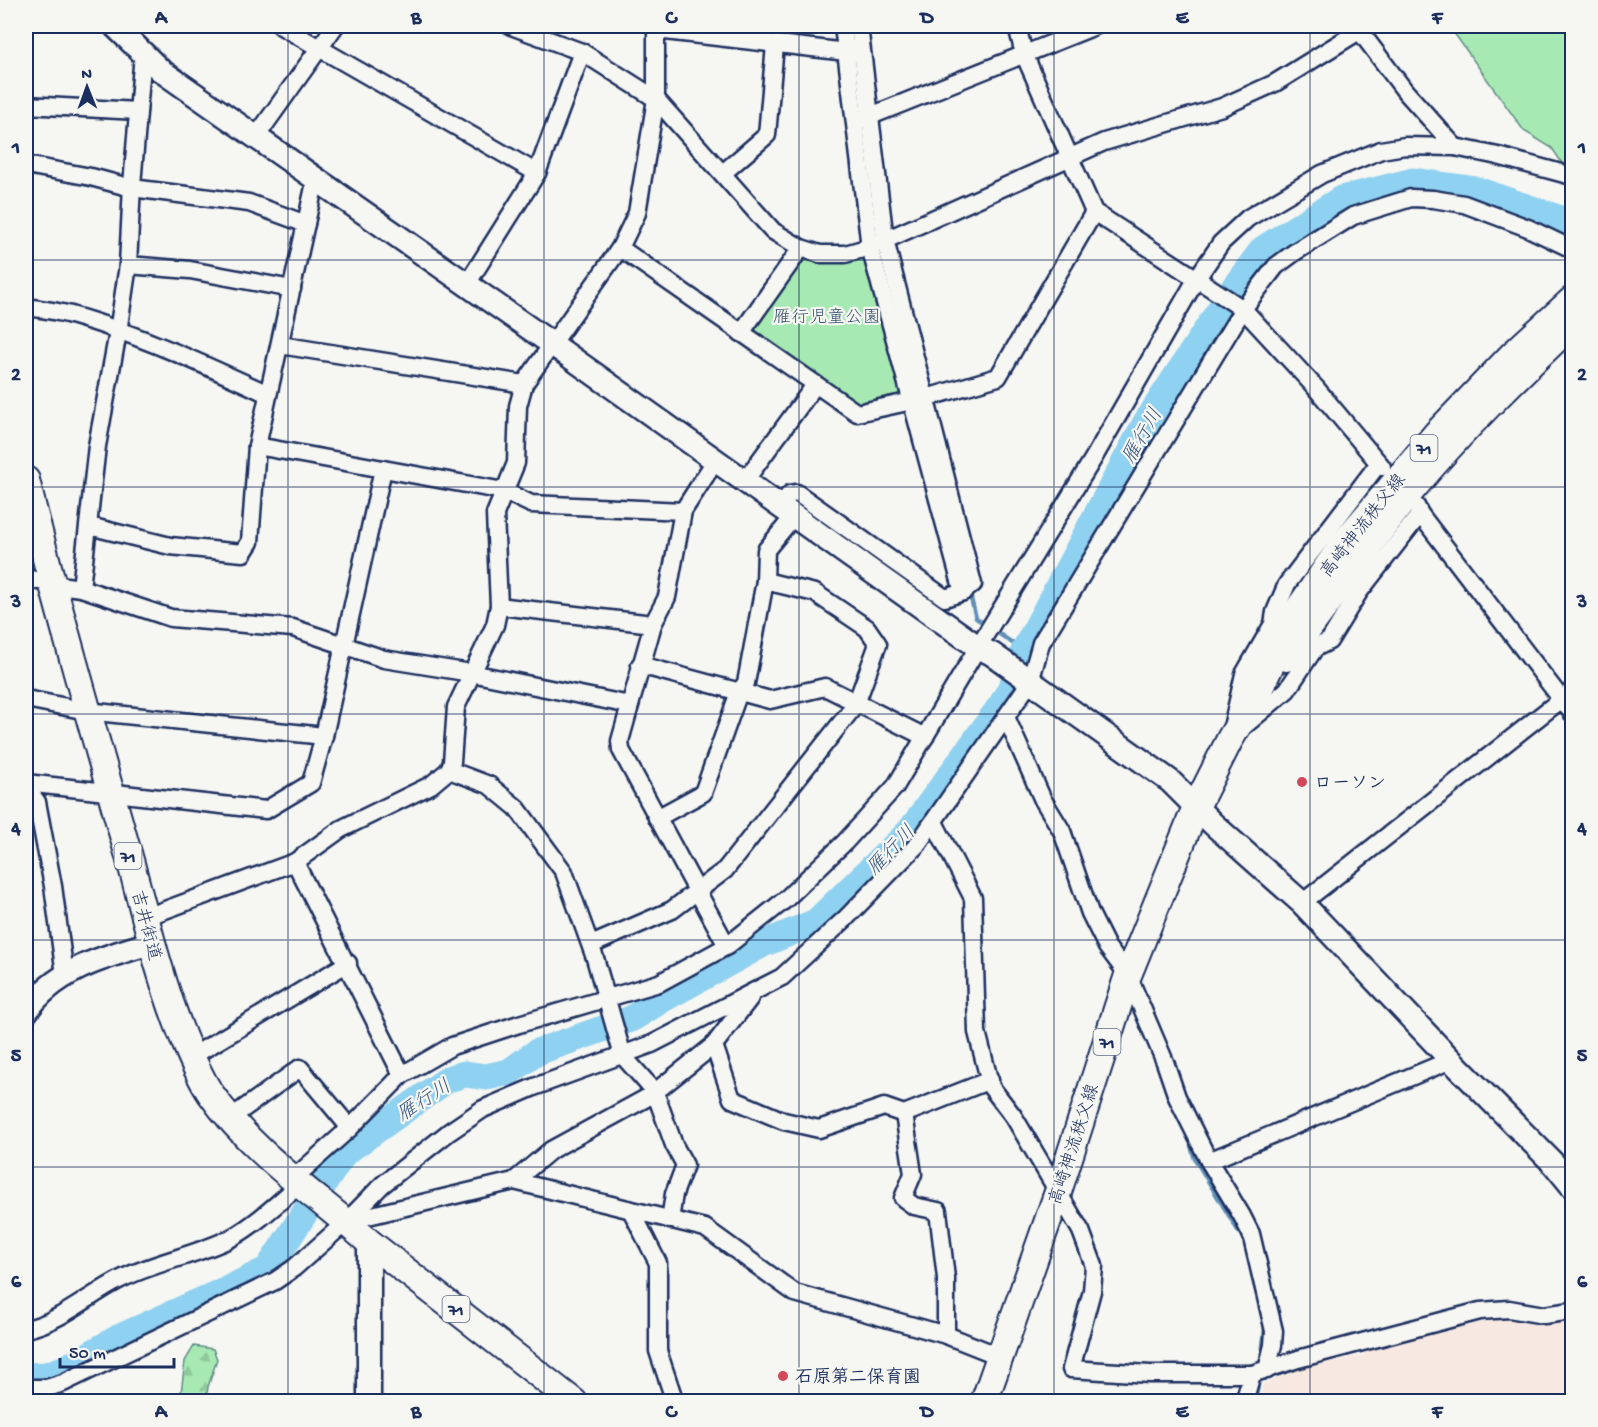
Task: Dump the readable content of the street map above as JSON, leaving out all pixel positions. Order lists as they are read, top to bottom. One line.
{"streets":{"main road":["71","高崎神流秩父線","吉井街道"]},"crossings":[["71","吉井街道"]],"water":["雁行川"],"parks":["雁行児童公園"],"places":["ローソン","石原第二保育園"],"scale_bar":"50 m","north":"top","grid":{"columns":["A","B","C","D","E","F"],"rows":["1","2","3","4","5","6"]}}
